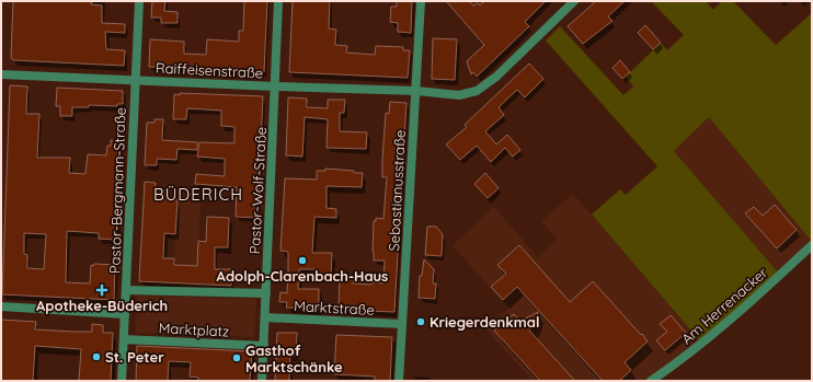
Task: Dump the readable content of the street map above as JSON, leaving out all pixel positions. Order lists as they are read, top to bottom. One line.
{"streets":{"street":["Raiffeisenstraße","Pastor-Bergmann-Straße","Pastor-Wolf-Straße","Sebastianusstraße","Am Herrenacker","Marktstraße","Marktplatz"]},"crossings":[["Raiffeisenstraße","Pastor-Bergmann-Straße"],["Raiffeisenstraße","Pastor-Wolf-Straße"],["Raiffeisenstraße","Sebastianusstraße"],["Pastor-Bergmann-Straße","Marktplatz"],["Pastor-Wolf-Straße","Marktstraße"],["Pastor-Wolf-Straße","Marktplatz"],["Sebastianusstraße","Marktstraße"]],"districts":["BÜDERICH"],"places":{"other":["Adolph-Clarenbach-Haus","Kriegerdenkmal","St. Peter","Gasthof Marktschänke"],"health":["Apotheke-Büderich"]}}
